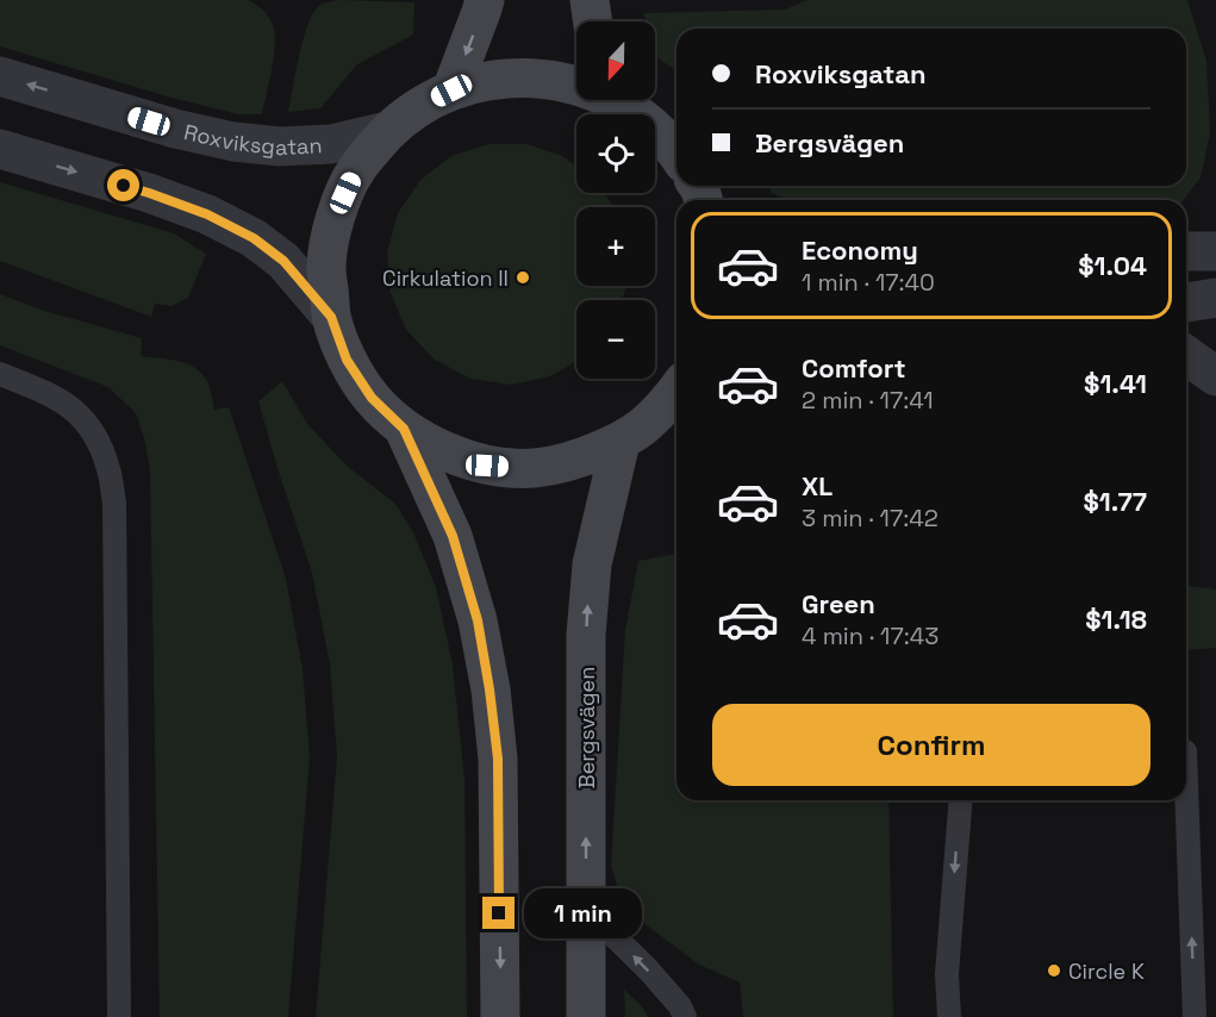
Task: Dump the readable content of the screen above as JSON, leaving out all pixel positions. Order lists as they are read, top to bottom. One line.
{"streets":{"main road":["Bergsvägen"],"street":["Roxviksgatan"]},"places":["Cirkulation II","Circle K"],"north":"bottom","page":{"map_buttons":["+","−"],"banner":["Roxviksgatan","Bergsvägen"],"list":[{"name":"Economy","note":"1 min · 17:40","value":"$1.04"},{"name":"Comfort","note":"2 min · 17:41","value":"$1.41"},{"name":"XL","note":"3 min · 17:42","value":"$1.77"},{"name":"Green","note":"4 min · 17:43","value":"$1.18"}],"buttons":"Confirm","bubble":"1 min"}}
